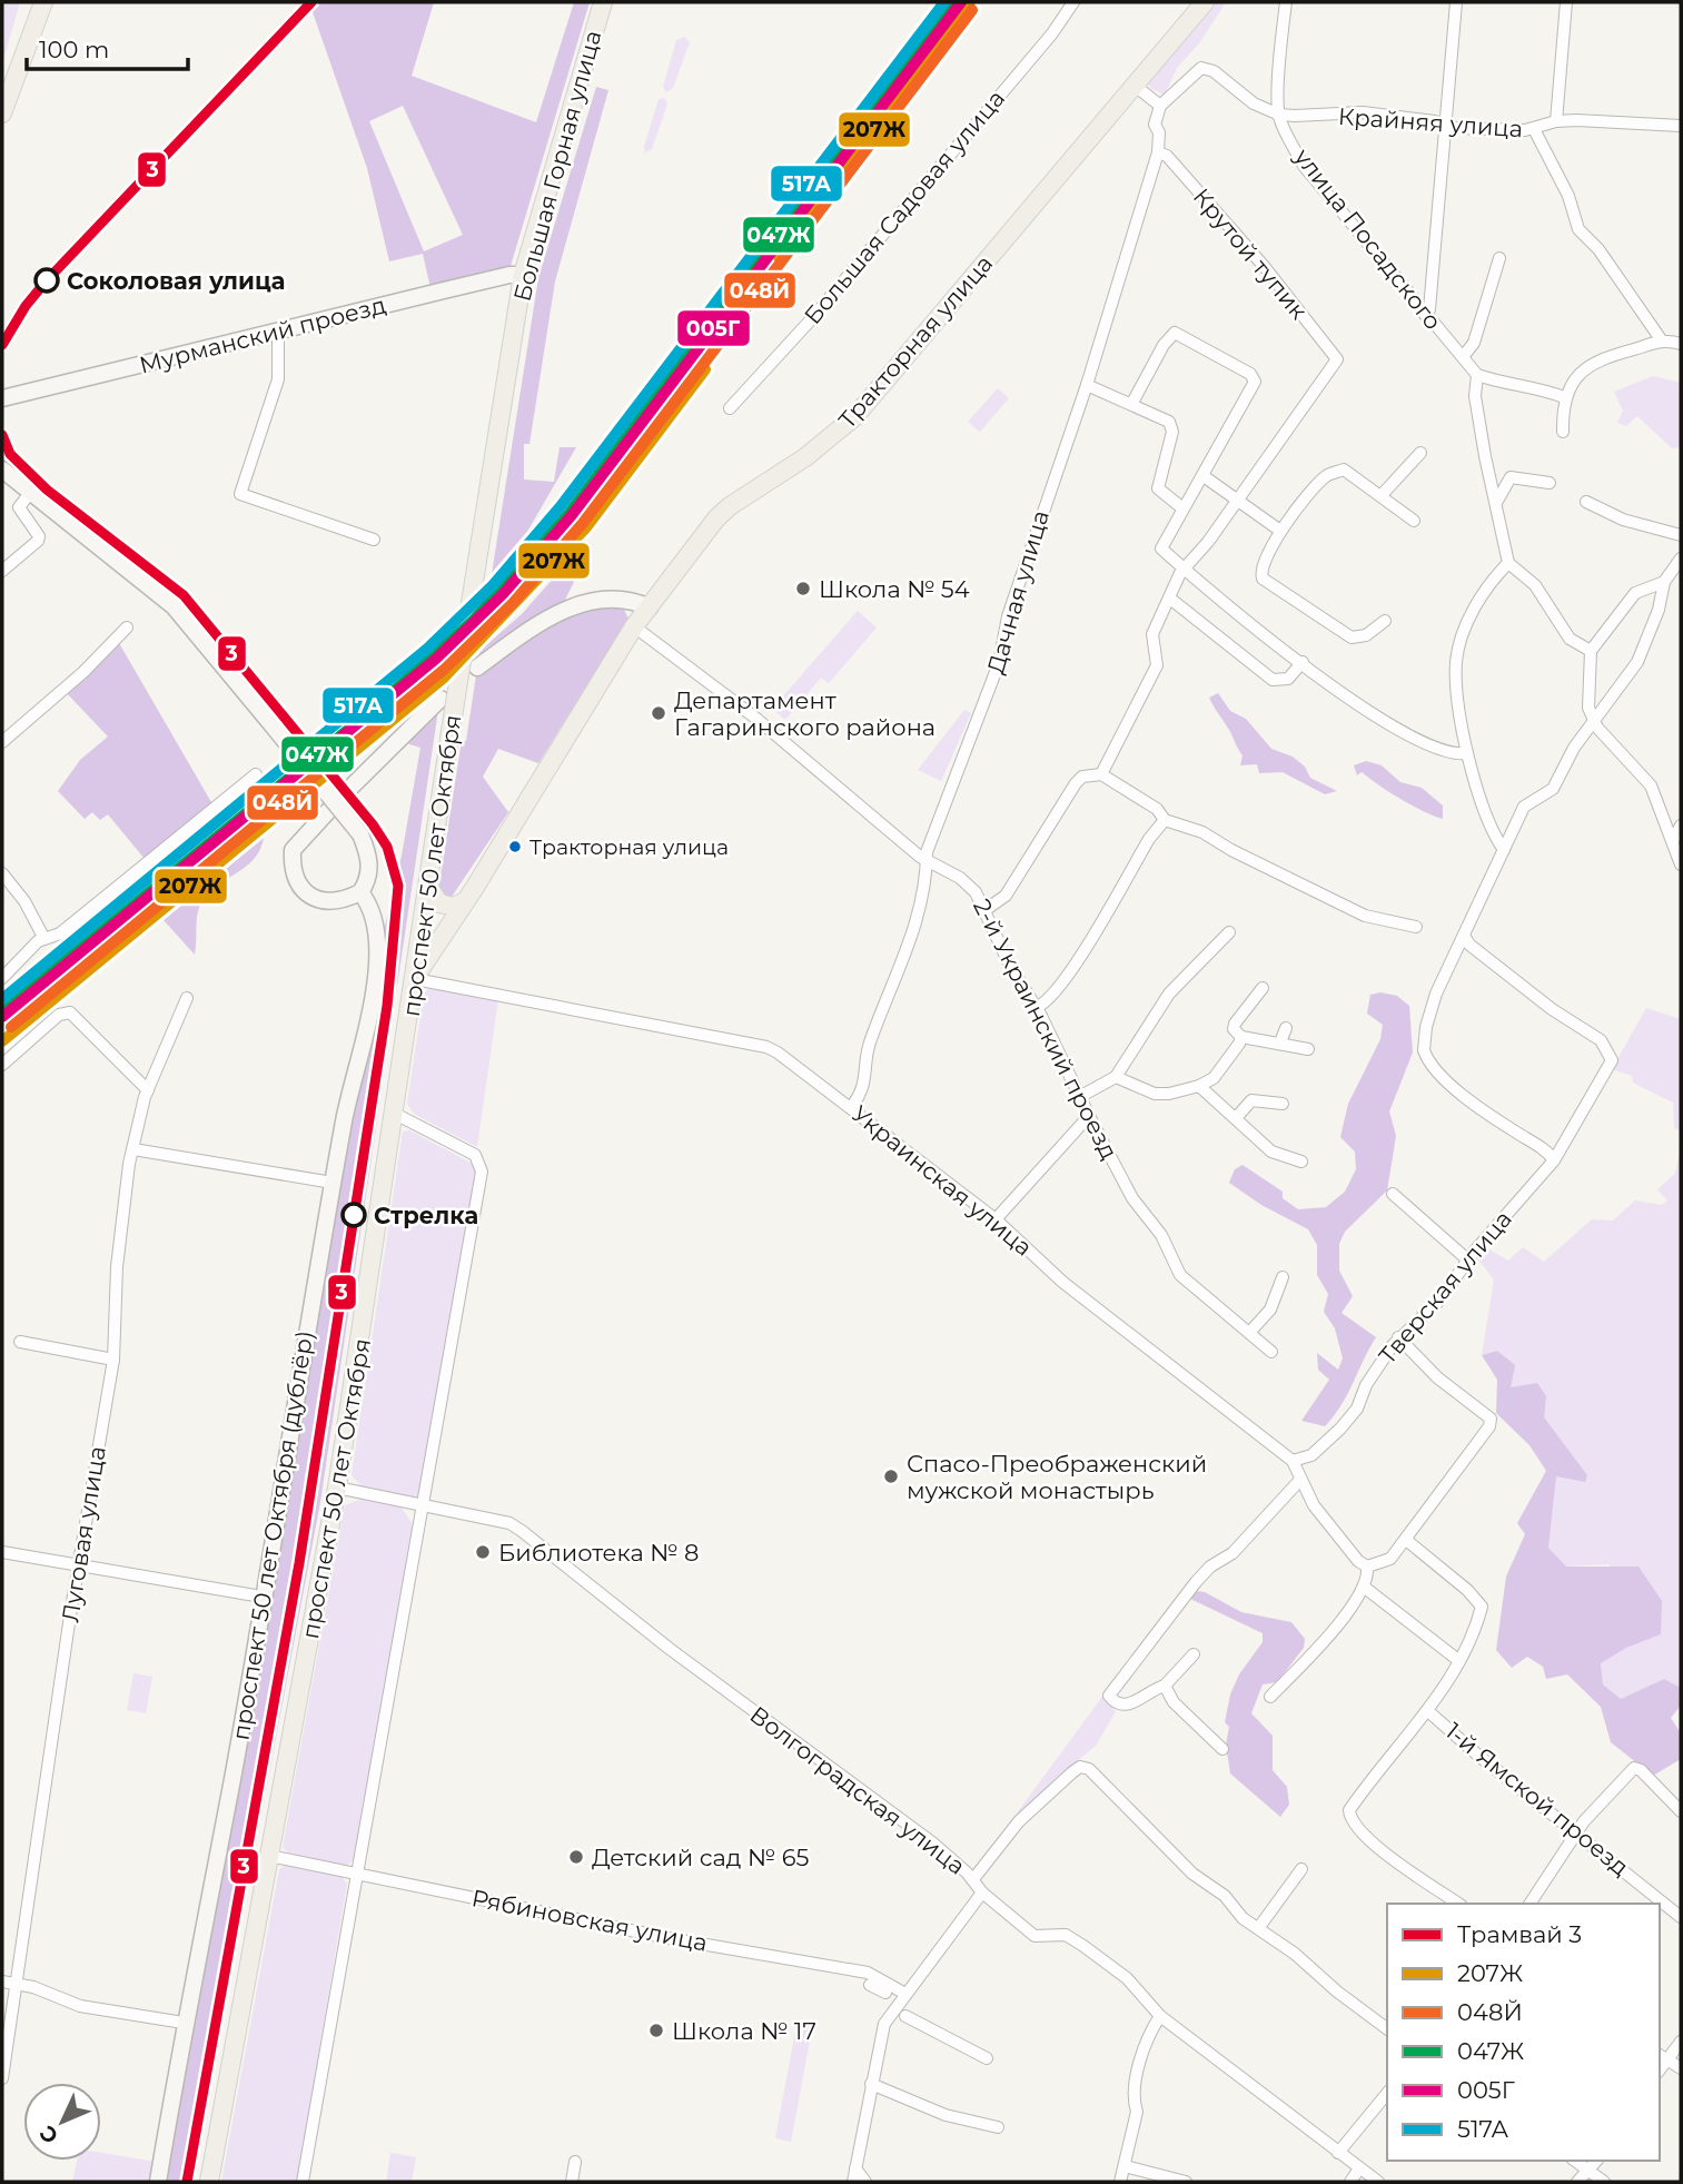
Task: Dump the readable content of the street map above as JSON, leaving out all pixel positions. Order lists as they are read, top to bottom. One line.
{"streets":{"main road":["Большая Горная улица","Тракторная улица","проспект 50 лет Октября"],"street":["Крайняя улица","Большая Садовая улица","улица Посадского","Крутой тупик","Мурманский проезд","Дачная улица","2-й Украинский проезд","Украинская улица","Тверская улица","Луговая улица","проспект 50 лет Октября (дублёр)","Волгоградская улица","1-й Ямской проезд","Рябиновская улица"]},"crossings":[["Крайняя улица","улица Посадского"],["Крайняя улица","Дачная улица"],["Большая Горная улица","Мурманский проезд"],["Большая Горная улица","проспект 50 лет Октября"],["Крутой тупик","Дачная улица"],["Тракторная улица","проспект 50 лет Октября"],["Тракторная улица","2-й Украинский проезд"],["Тракторная улица","Украинская улица"],["Дачная улица","2-й Украинский проезд"],["Дачная улица","Украинская улица"],["проспект 50 лет Октября","Украинская улица"],["проспект 50 лет Октября","Волгоградская улица"],["проспект 50 лет Октября","Рябиновская улица"],["Украинская улица","Тверская улица"]],"places":["Соколовая улица","Школа № 54","Департамент Гагаринского района","Тракторная улица","Стрелка","Спасо-Преображенский мужской монастырь","Библиотека № 8","Детский сад № 65","Школа № 17"],"lines":["tram line 3","transit line 207Ж","transit line 047Ж","transit line 005Г","transit line 517А","transit line 048Й"],"legend":["Трамвай 3","207Ж","048Й","047Ж","005Г","517А"],"scale_bar":"100 m","north":"bottom left"}
